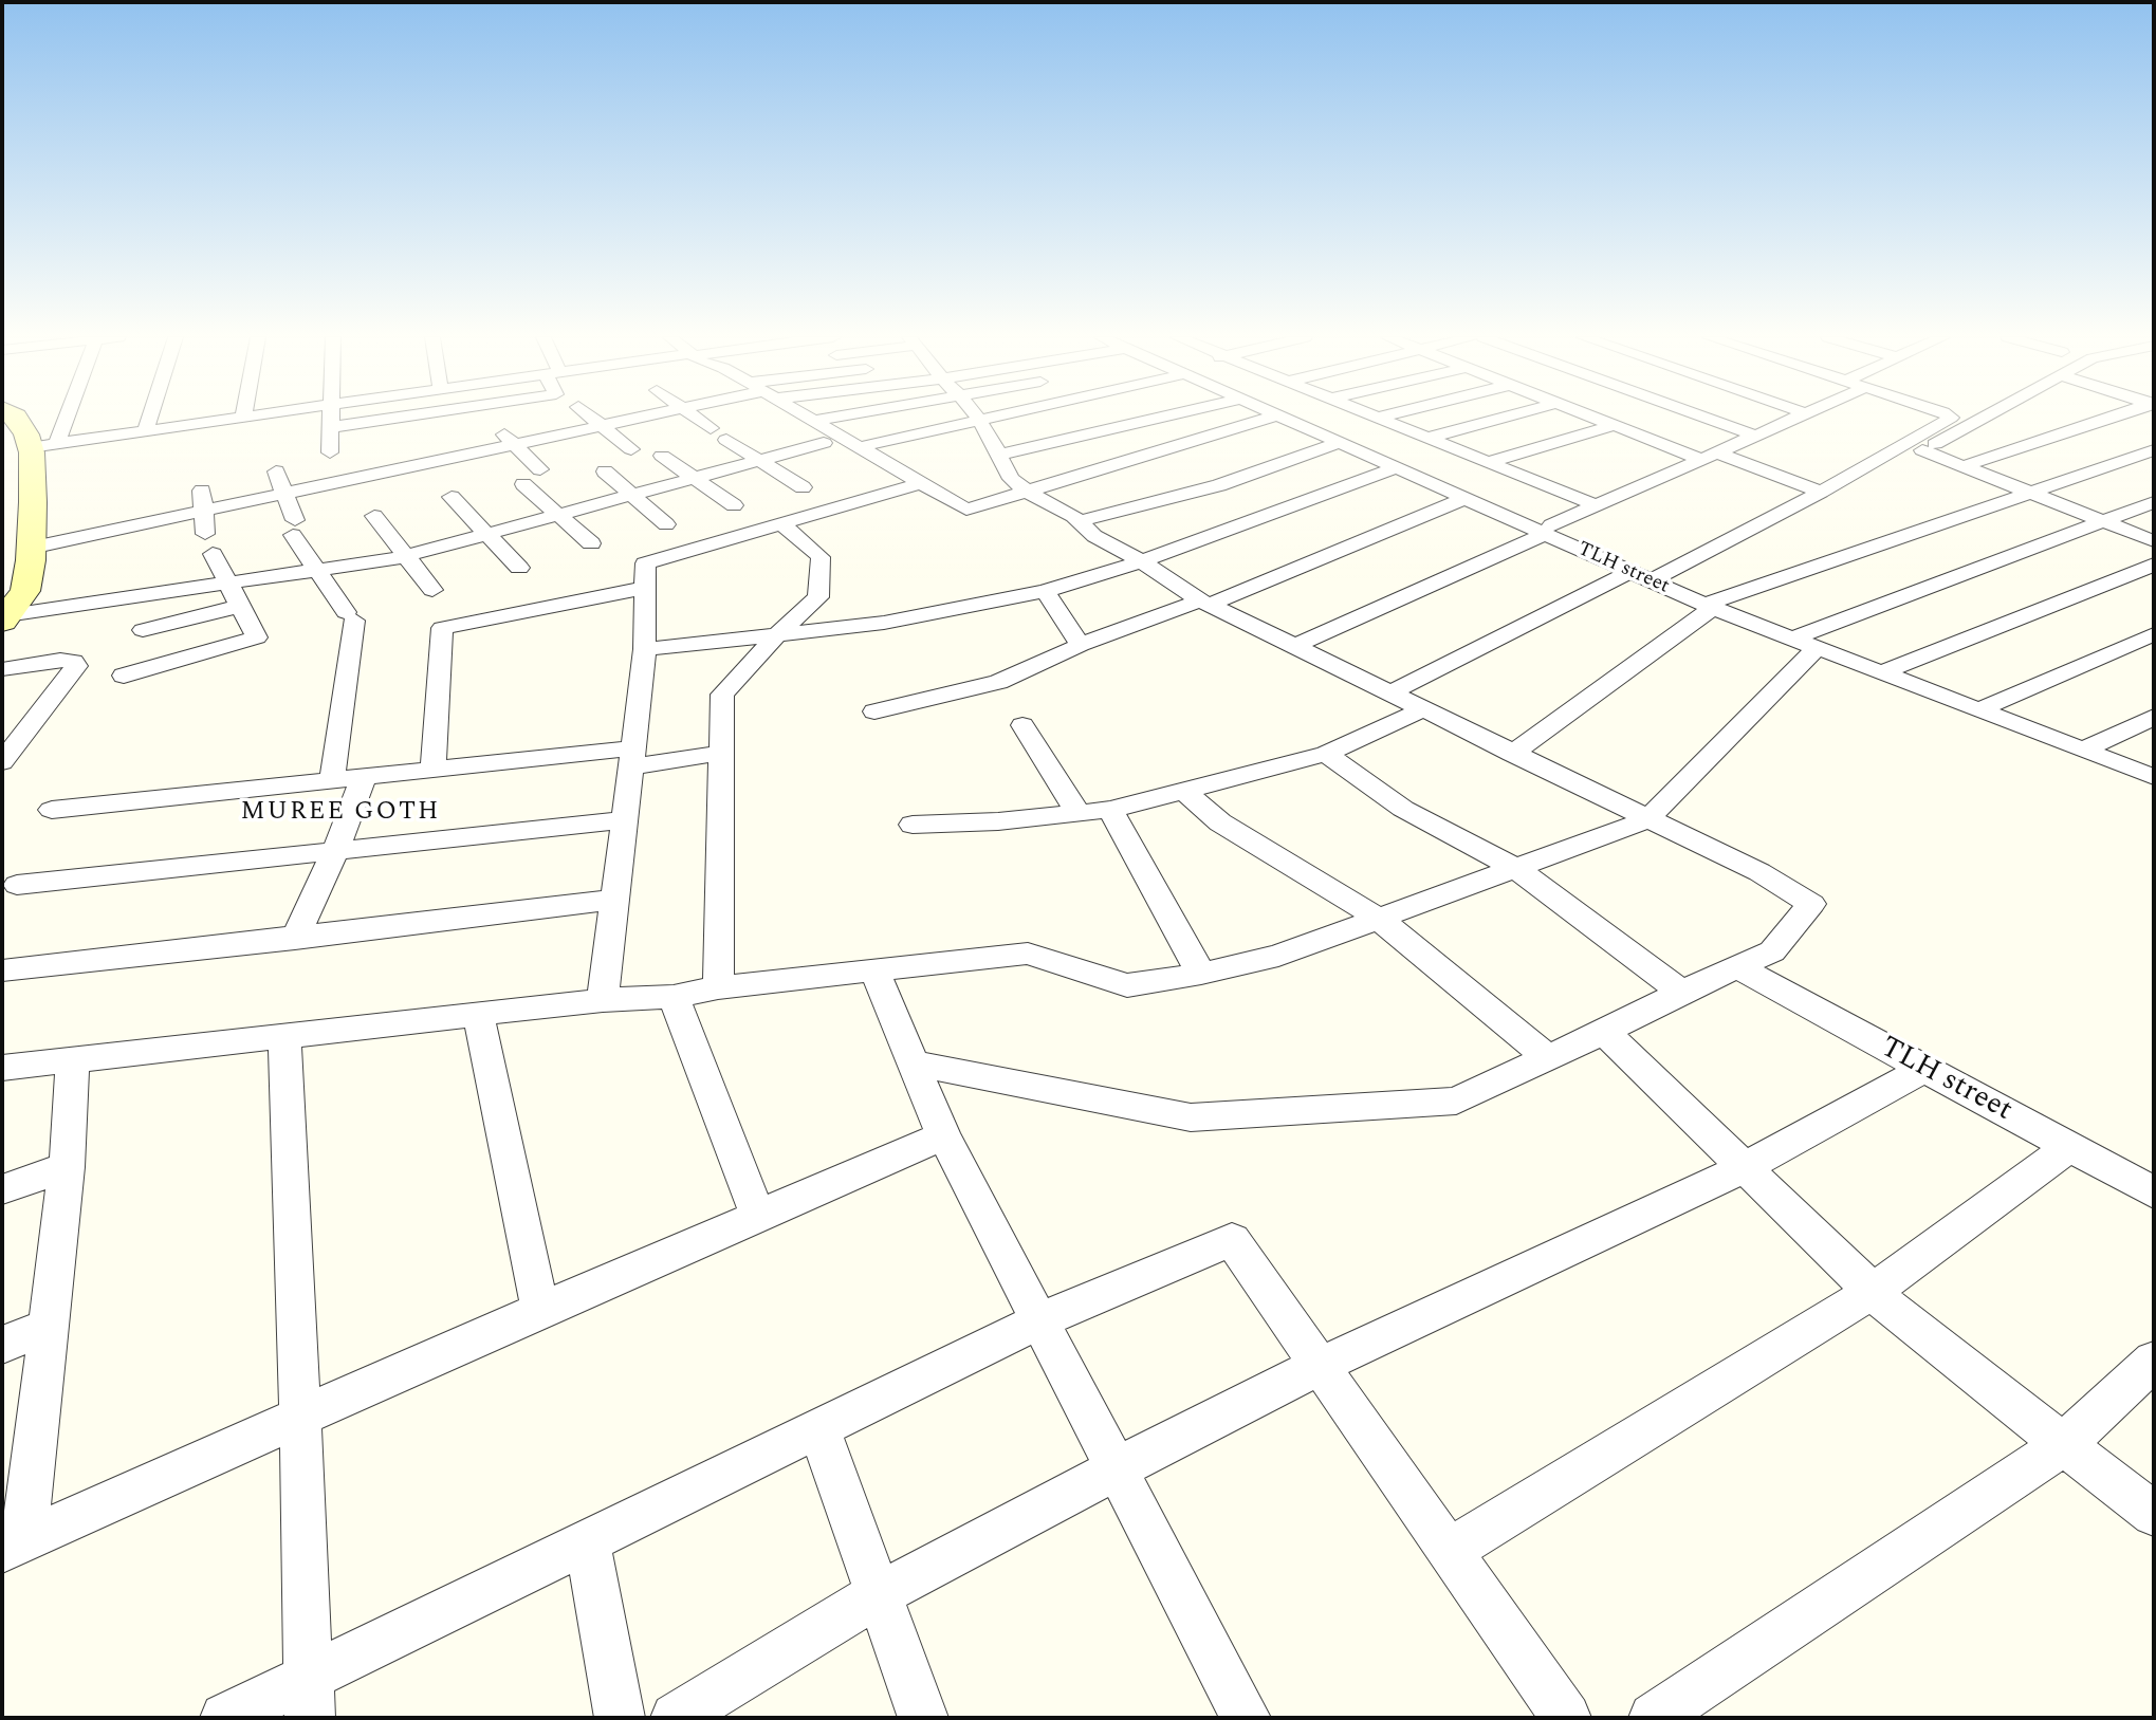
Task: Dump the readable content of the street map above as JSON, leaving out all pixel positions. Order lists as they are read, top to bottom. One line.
{"streets":{"street":["TLH street"]},"districts":["MUREE GOTH"]}
